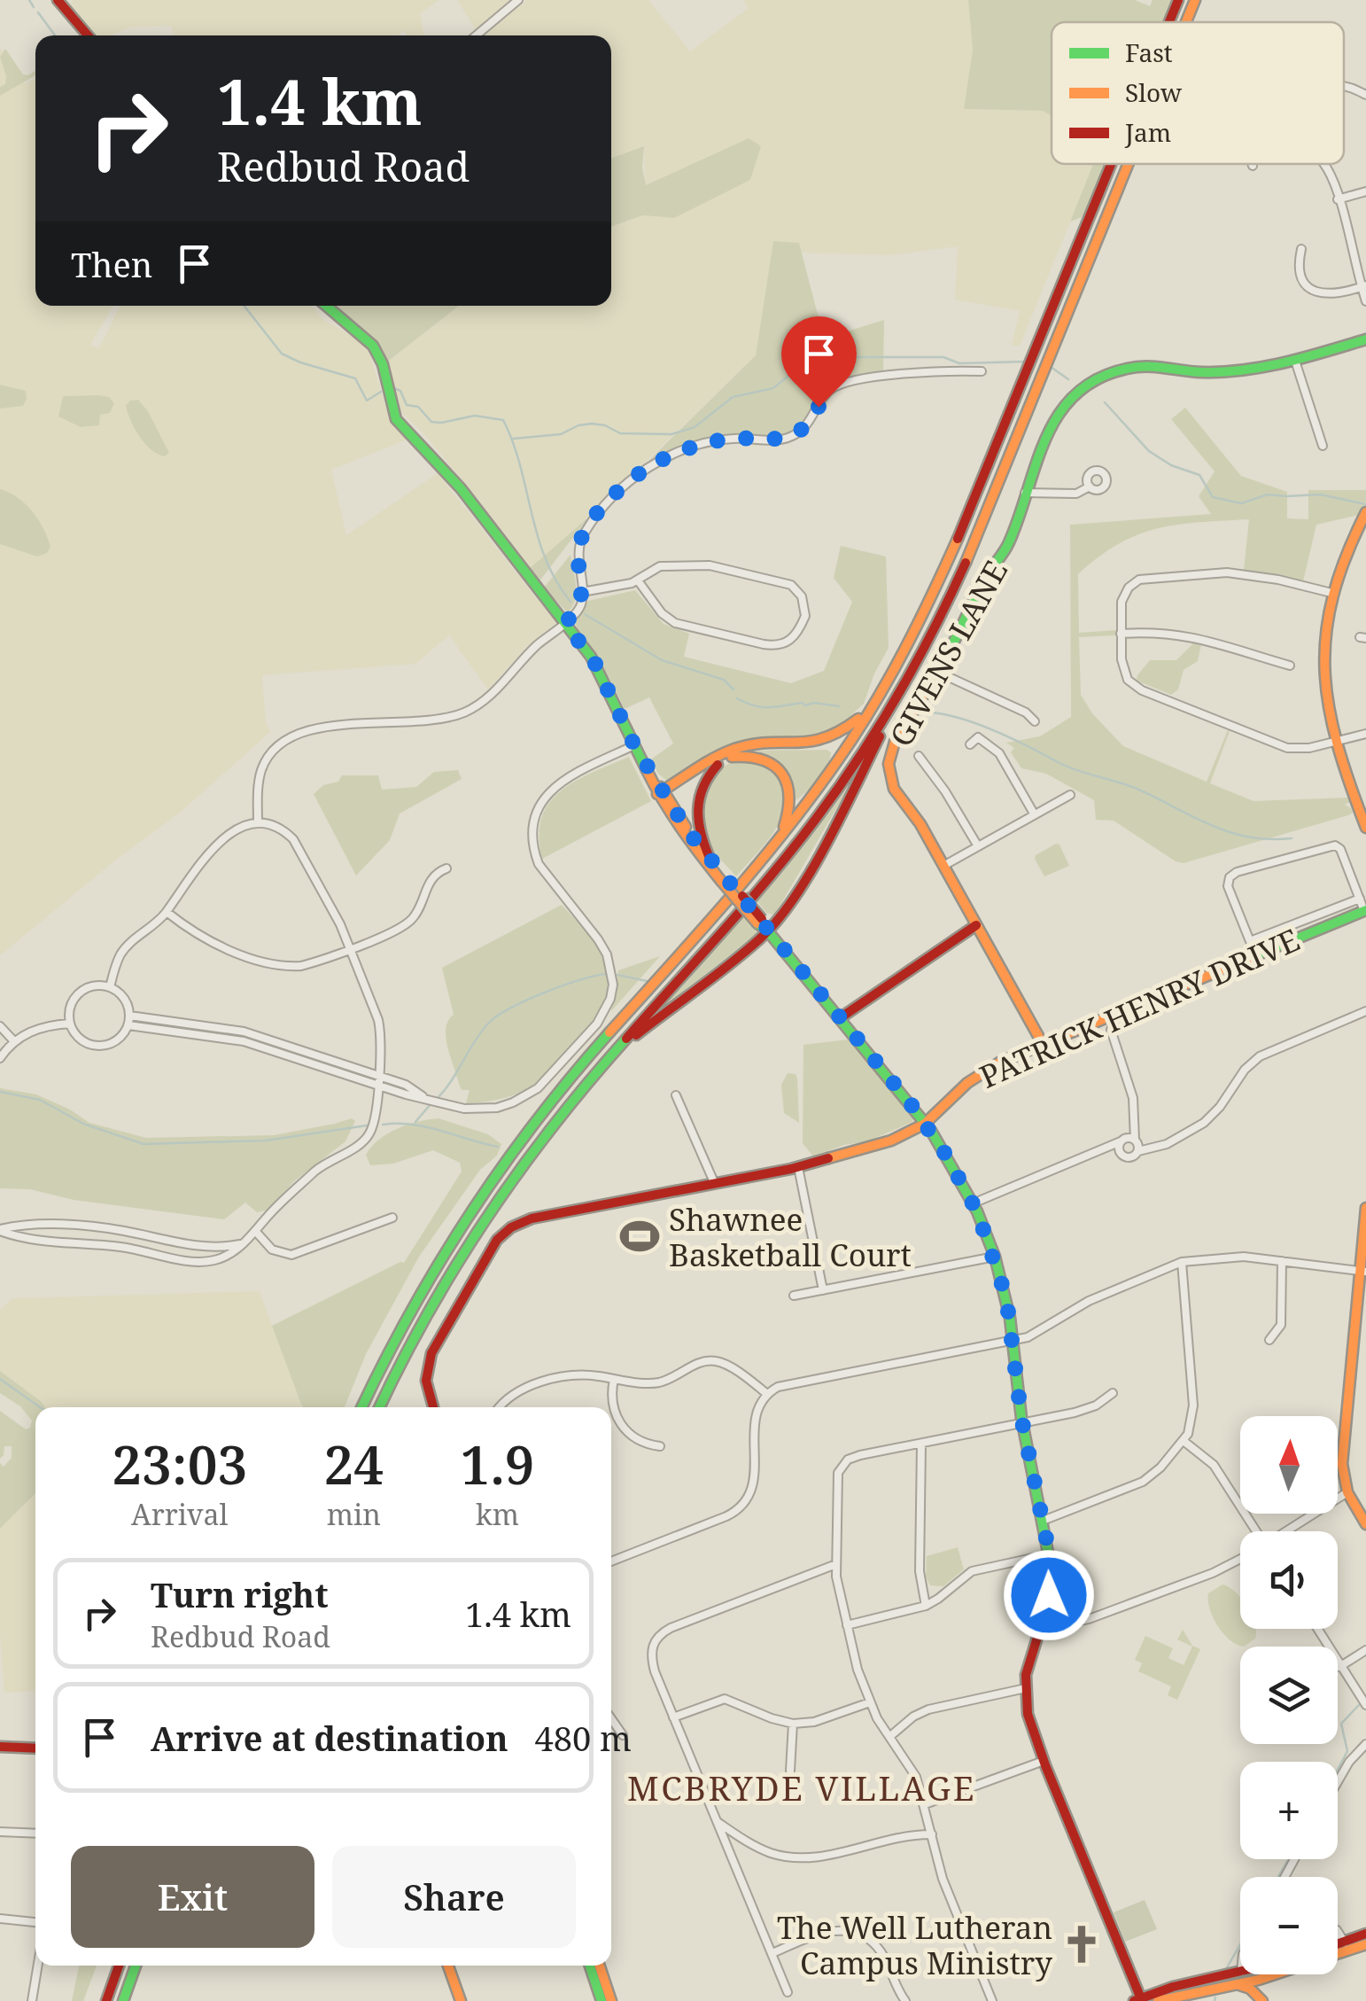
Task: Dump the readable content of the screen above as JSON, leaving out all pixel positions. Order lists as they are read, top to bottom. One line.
{"streets":{"main road":["GIVENS LANE","PATRICK HENRY DRIVE"]},"crossings":[["GIVENS LANE","PATRICK HENRY DRIVE"]],"districts":["MCBRYDE VILLAGE"],"places":{"sports":["Shawnee Basketball Court"],"church":["The Well Lutheran Campus Ministry"]},"legend":["Fast","Slow","Jam"],"north":"top","page":{"turn":["1.4 km","Redbud Road"],"then":"Then","eta":["23:03","Arrival","24","min","1.9","km"],"map_buttons":["+","−"],"list":[{"name":"Turn right","note":"Redbud Road","value":"1.4 km"},{"name":"Arrive at destination","value":"480 m"}],"buttons":["Exit","Share"]}}
